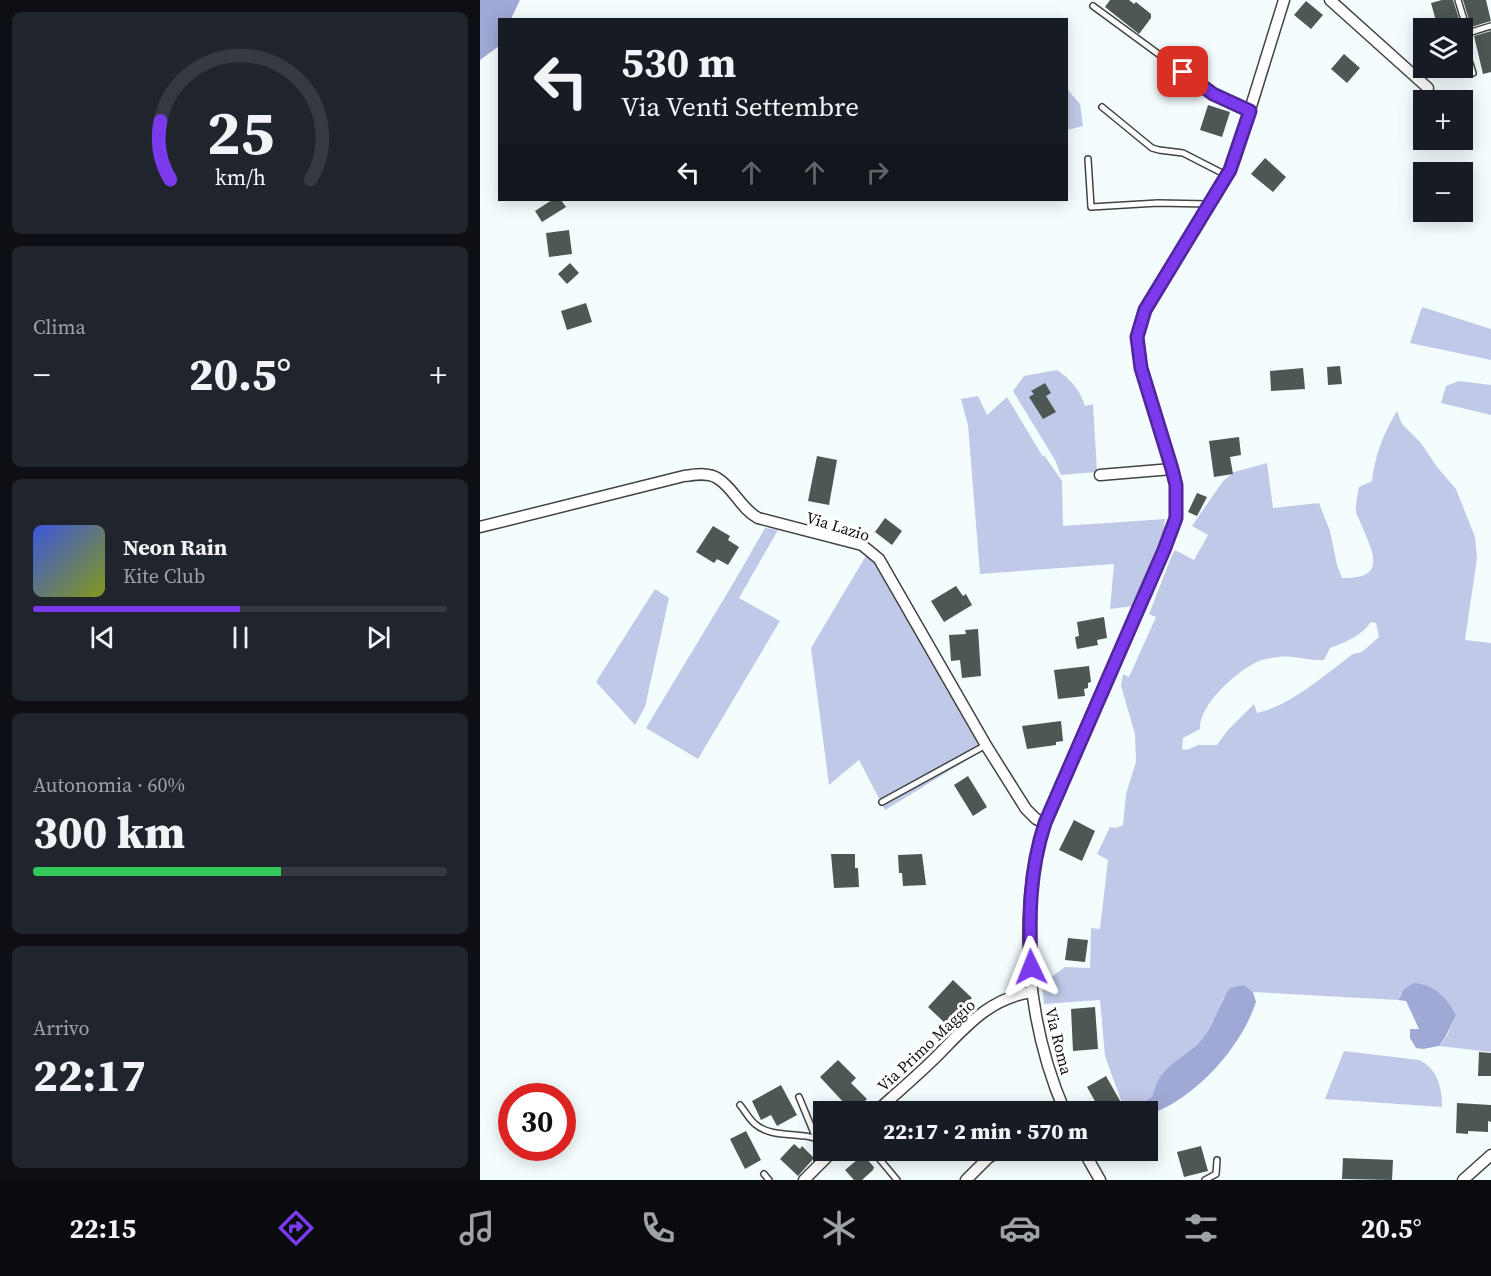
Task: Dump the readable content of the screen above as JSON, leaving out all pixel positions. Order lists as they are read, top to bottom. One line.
{"streets":{"street":["Via Lazio","Via Roma","Via Primo Maggio"]},"crossings":[["Via Lazio","Via Roma"],["Via Roma","Via Primo Maggio"]],"page":{"map_buttons":["+","−"],"turn":["530 m","Via Venti Settembre"],"tile":["Clima",["Autonomia · 60%","300 km"],["Arrivo","22:17"]],"heat":["−","20.5°","+"],"song":["Neon Rain","Kite Club"],"limit":"30","trip":"22:17 · 2 min · 570 m","tabs":["22:15","20.5°"],"gauge":["25","km/h"]}}
